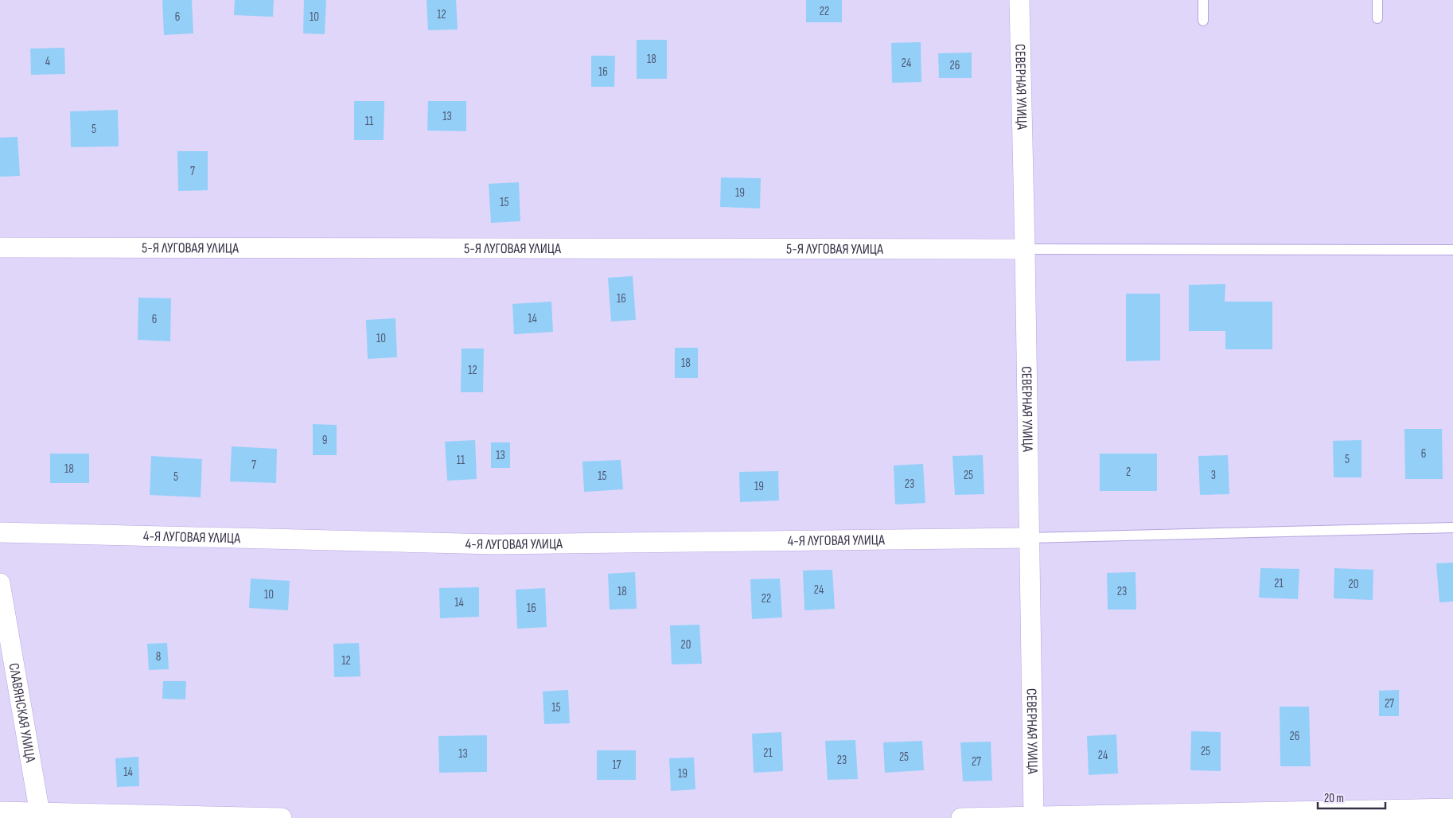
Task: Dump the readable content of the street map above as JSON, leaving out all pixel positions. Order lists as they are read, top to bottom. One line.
{"streets":{"street":["СЕВЕРНАЯ УЛИЦА","5-Я ЛУГОВАЯ УЛИЦА","4-Я ЛУГОВАЯ УЛИЦА","СЛАВЯНСКАЯ УЛИЦА"]},"crossings":[["СЕВЕРНАЯ УЛИЦА","5-Я ЛУГОВАЯ УЛИЦА"],["СЕВЕРНАЯ УЛИЦА","4-Я ЛУГОВАЯ УЛИЦА"]],"house_numbers":["22","12","6","10","18","4","24","26","16","13","11","5","7","19","15","16","14","6","10","18","12","9","6","13","5","11","7","18","2","25","3","15","5","23","19","21","20","24","18","23","10","22","14","16","20","8","12","27","15","26","25","21","13","24","25","23","27","17","14","19"],"scale_bar":"20 m"}
